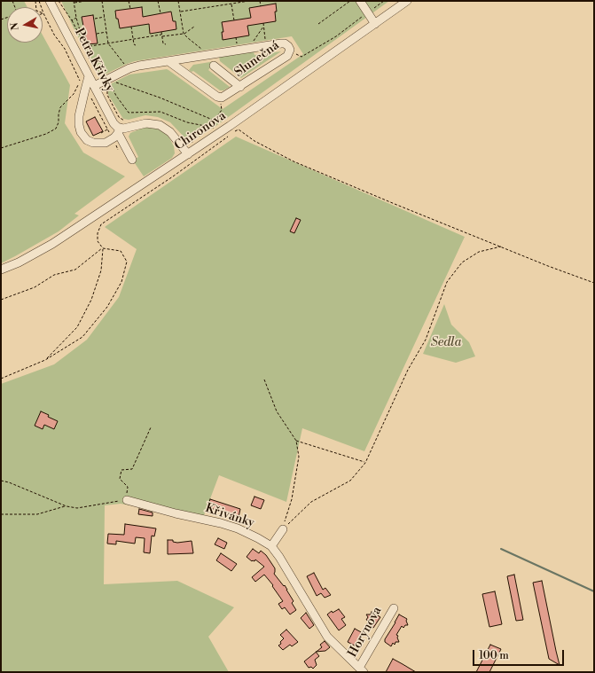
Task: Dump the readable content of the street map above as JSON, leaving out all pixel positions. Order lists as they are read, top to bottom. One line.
{"streets":{"street":["Slunečná","Petra Křivky","Chironova","Křivánky","Horynova"]},"crossings":[["Slunečná","Petra Křivky"],["Křivánky","Horynova"]],"parks":["Sedla"],"scale_bar":"100 m","north":"left"}
